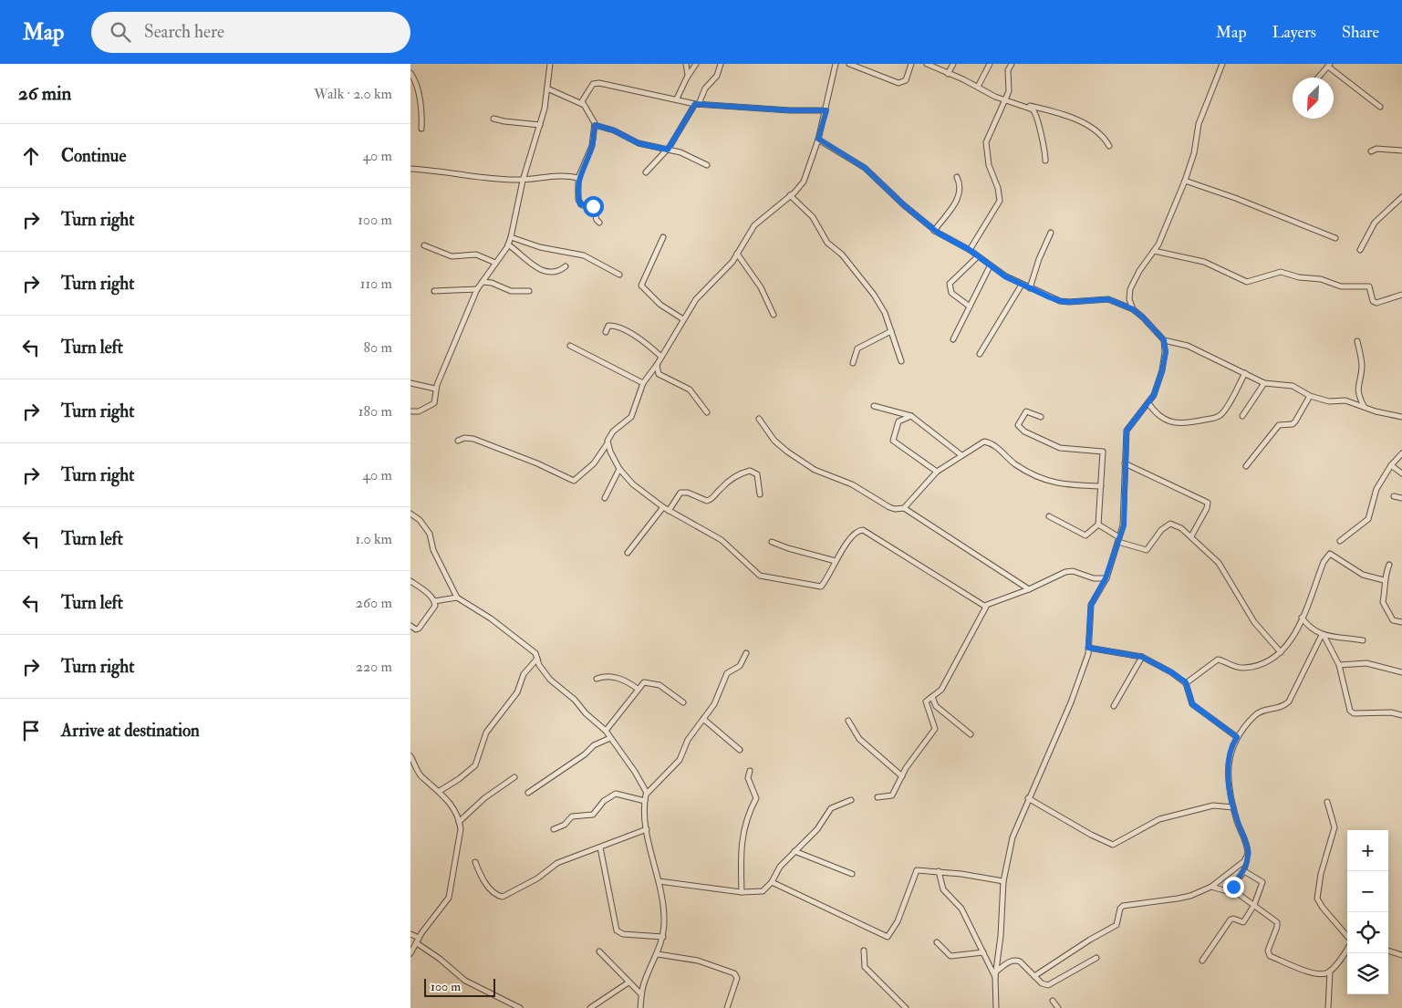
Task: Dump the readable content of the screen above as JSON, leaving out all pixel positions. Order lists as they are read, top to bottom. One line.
{"scale_bar":"100 m","north":"bottom left","page":{"header":"Map","search":"Search here","nav":["Map","Layers","Share"],"heading":["26 min","Walk · 2.0 km"],"list":[["Continue","40 m"],["Turn right","100 m"],["Turn right","110 m"],["Turn left","80 m"],["Turn right","180 m"],["Turn right","40 m"],["Turn left","1.0 km"],["Turn left","260 m"],["Turn right","220 m"],"Arrive at destination"],"map_buttons":["+","−"],"scale":"100 m"}}
